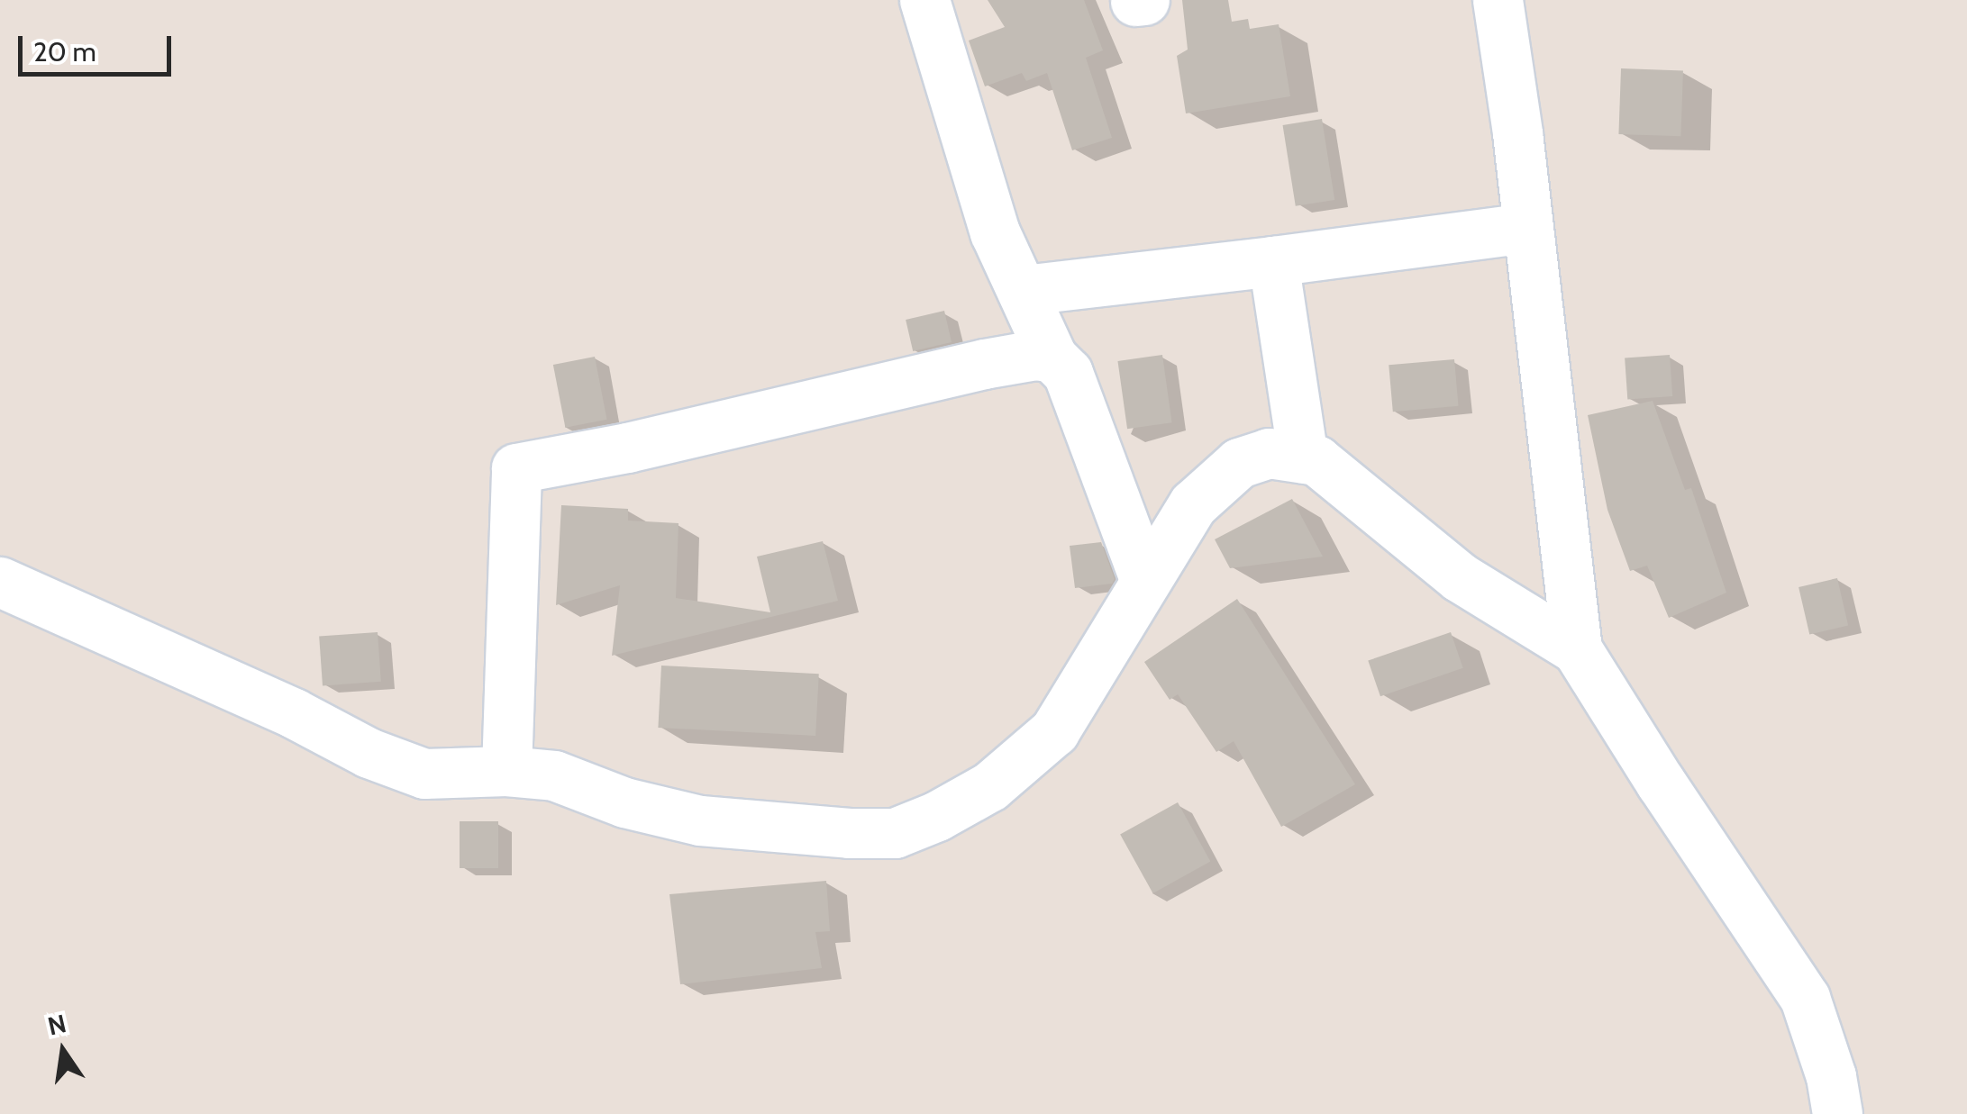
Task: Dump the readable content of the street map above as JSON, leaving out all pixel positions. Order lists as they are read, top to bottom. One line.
{"scale_bar":"20 m","north":"top"}
